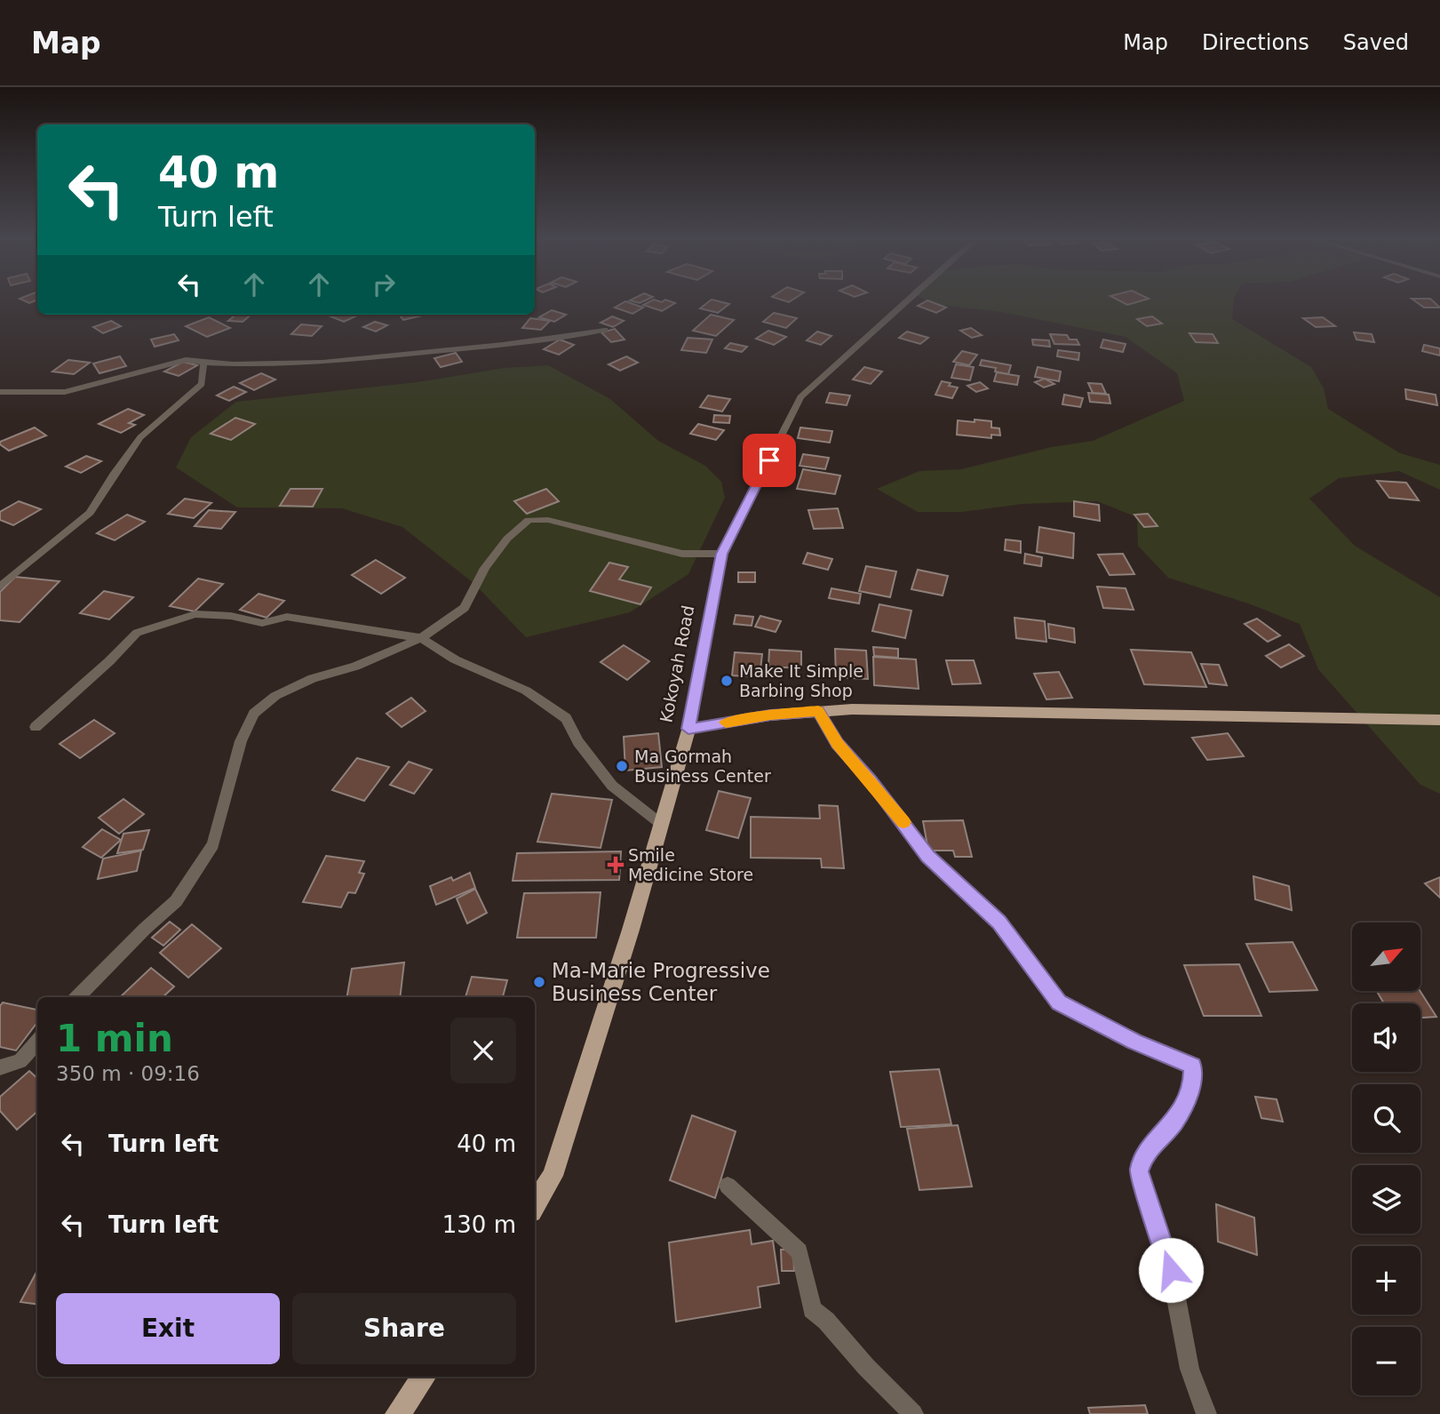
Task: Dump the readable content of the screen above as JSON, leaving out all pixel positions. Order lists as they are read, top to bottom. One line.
{"streets":{"main road":["Kokoyah Road"]},"places":{"other":["Make It Simple Barbing Shop","Ma Gormah Business Center","Ma-Marie Progressive Business Center"],"health":["Smile Medicine Store"]},"north":"top right","page":{"header":"Map","nav":["Map","Directions","Saved"],"turn":["40 m","Turn left"],"map_buttons":["+","−"],"heading":["1 min","350 m · 09:16"],"list":[{"name":"Turn left","value":"40 m"},{"name":"Turn left","value":"130 m"}],"buttons":["Exit","Share"]}}
